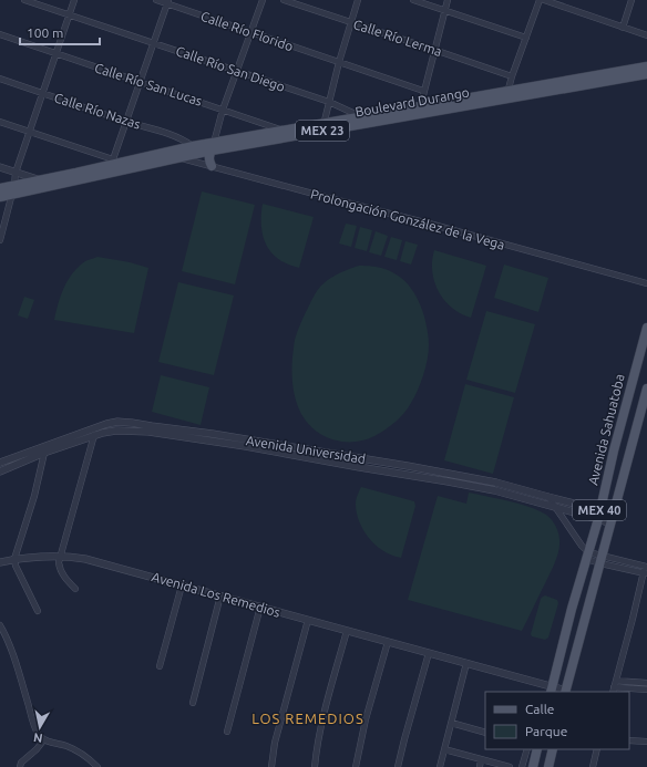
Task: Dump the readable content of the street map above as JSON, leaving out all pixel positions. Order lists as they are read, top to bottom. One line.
{"streets":{"main road":["Boulevard Durango","MEX 23","Avenida Sahuatoba","MEX 40"],"street":["Calle Río Florido","Calle Río Lerma","Calle Río San Diego","Calle Río San Lucas","Calle Río Nazas","Prolongación González de la Vega","Avenida Universidad","Avenida Los Remedios"]},"crossings":[["Calle Río San Diego","Boulevard Durango"],["Calle Río San Lucas","Boulevard Durango"],["Boulevard Durango","Calle Río Nazas"],["Boulevard Durango","Prolongación González de la Vega"],["Avenida Sahuatoba","Avenida Universidad"],["Avenida Sahuatoba","Avenida Los Remedios"],["Avenida Universidad","MEX 40"],["MEX 40","Avenida Los Remedios"]],"districts":["LOS REMEDIOS"],"legend":["Calle","Parque"],"scale_bar":"100 m","north":"bottom"}
